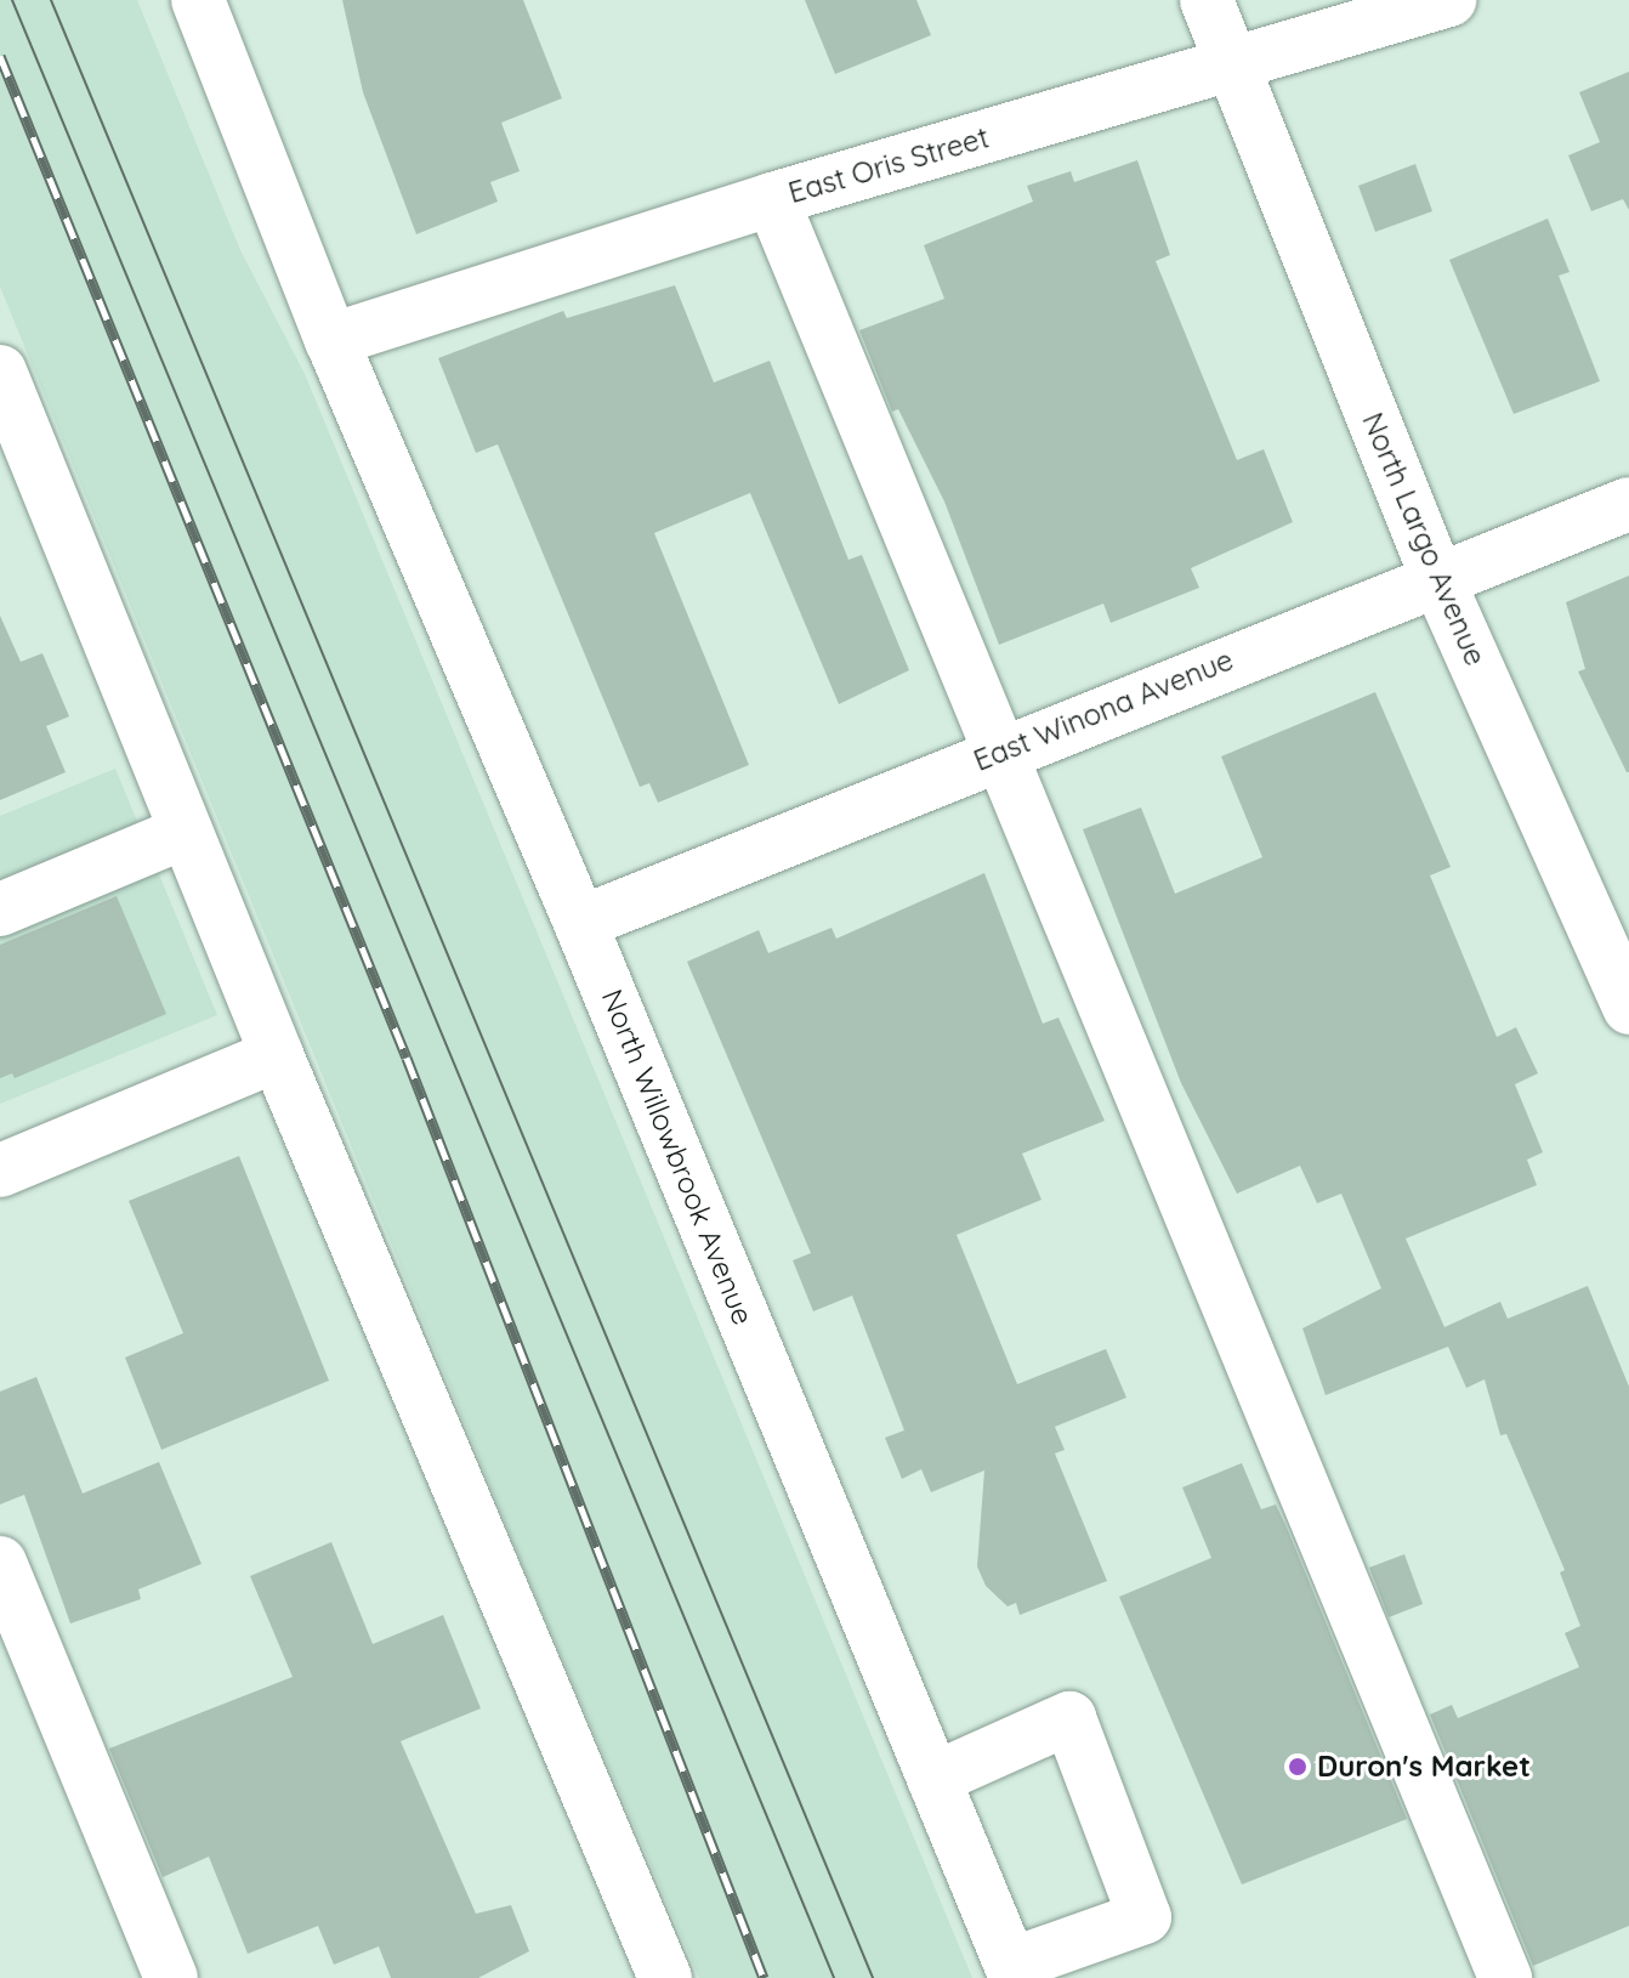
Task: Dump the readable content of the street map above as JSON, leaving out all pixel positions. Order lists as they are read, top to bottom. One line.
{"streets":{"street":["East Oris Street","North Largo Avenue","East Winona Avenue","North Willowbrook Avenue"]},"crossings":[["East Oris Street","North Largo Avenue"],["East Oris Street","North Willowbrook Avenue"],["North Largo Avenue","East Winona Avenue"],["East Winona Avenue","North Willowbrook Avenue"]],"places":["Duron's Market"]}
